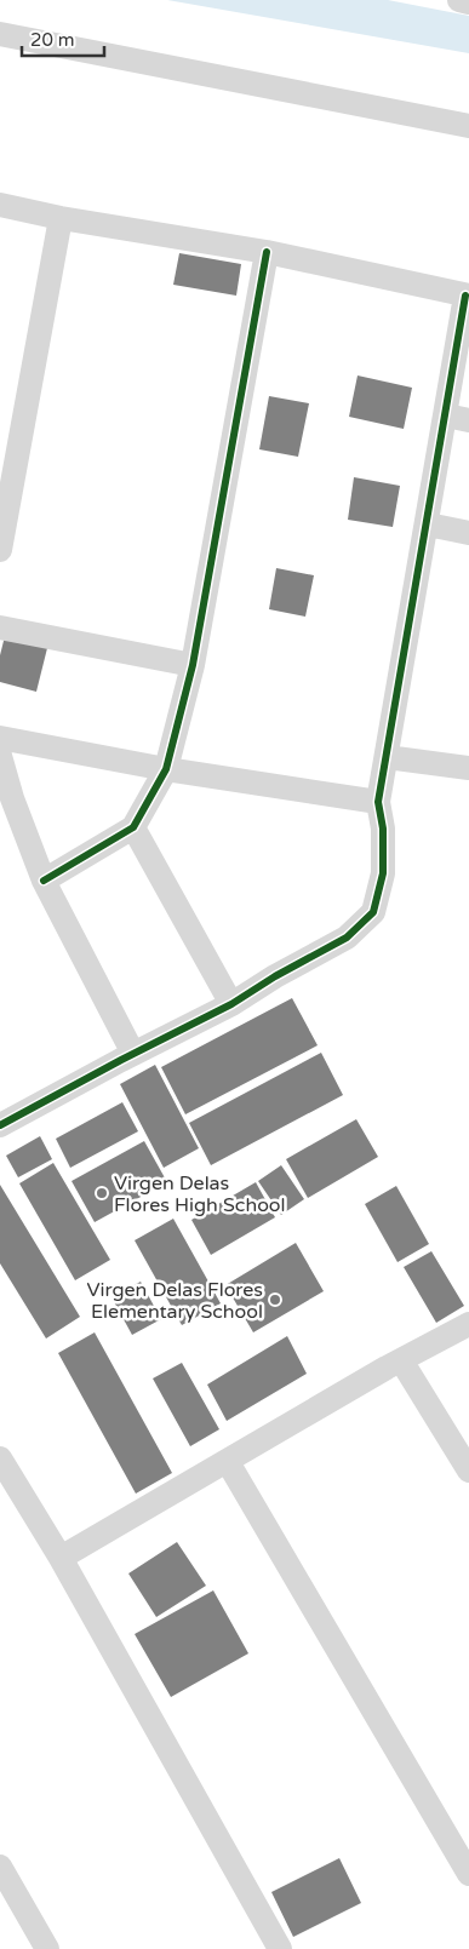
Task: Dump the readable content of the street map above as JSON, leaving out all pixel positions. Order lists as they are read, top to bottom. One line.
{"places":["Virgen Delas Flores High School","Virgen Delas Flores Elementary School"],"scale_bar":"20 m"}
